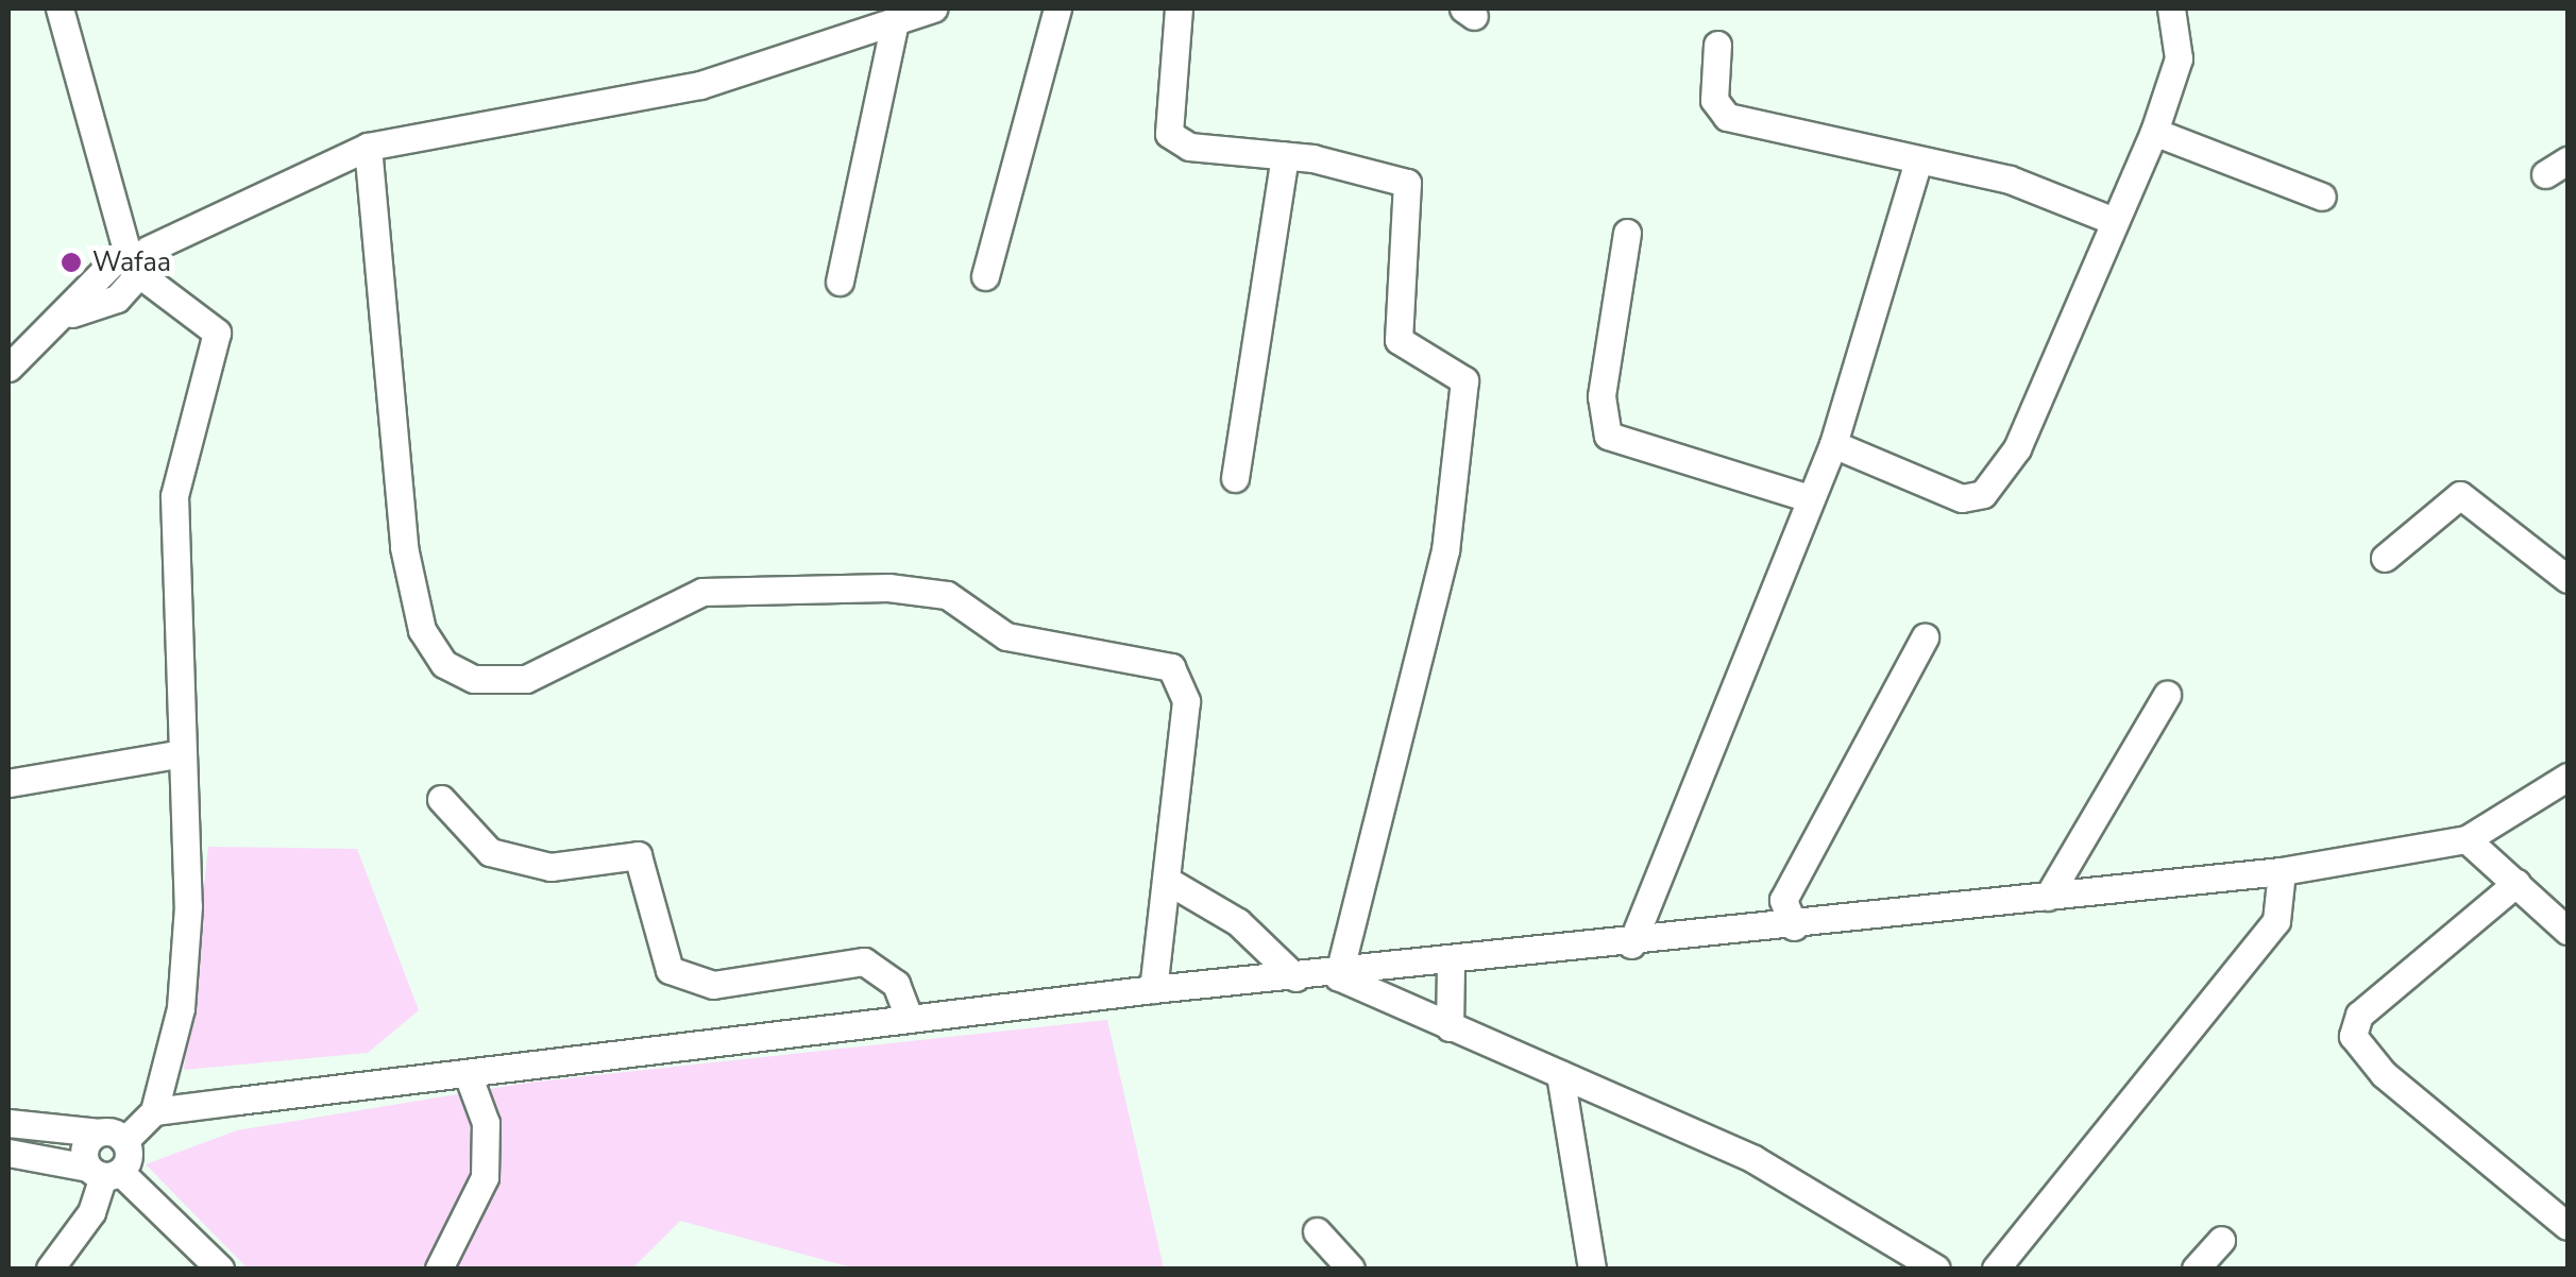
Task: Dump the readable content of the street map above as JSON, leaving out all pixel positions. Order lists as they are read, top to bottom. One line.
{"places":["Wafaa"]}
